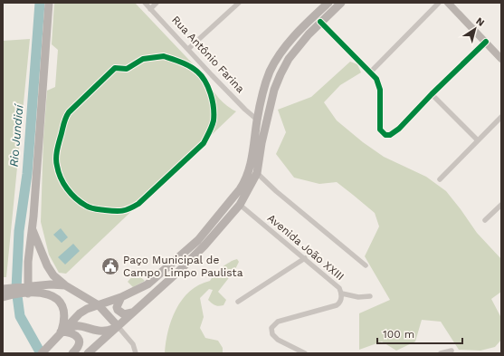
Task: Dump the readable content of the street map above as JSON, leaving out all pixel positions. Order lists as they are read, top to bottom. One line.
{"streets":{"street":["Rua Antônio Farina","Avenida João XXIII"]},"water":["Rio Jundiaí"],"places":{"public building":["Paço Municipal de Campo Limpo Paulista"]},"scale_bar":"100 m","north":"top right"}
